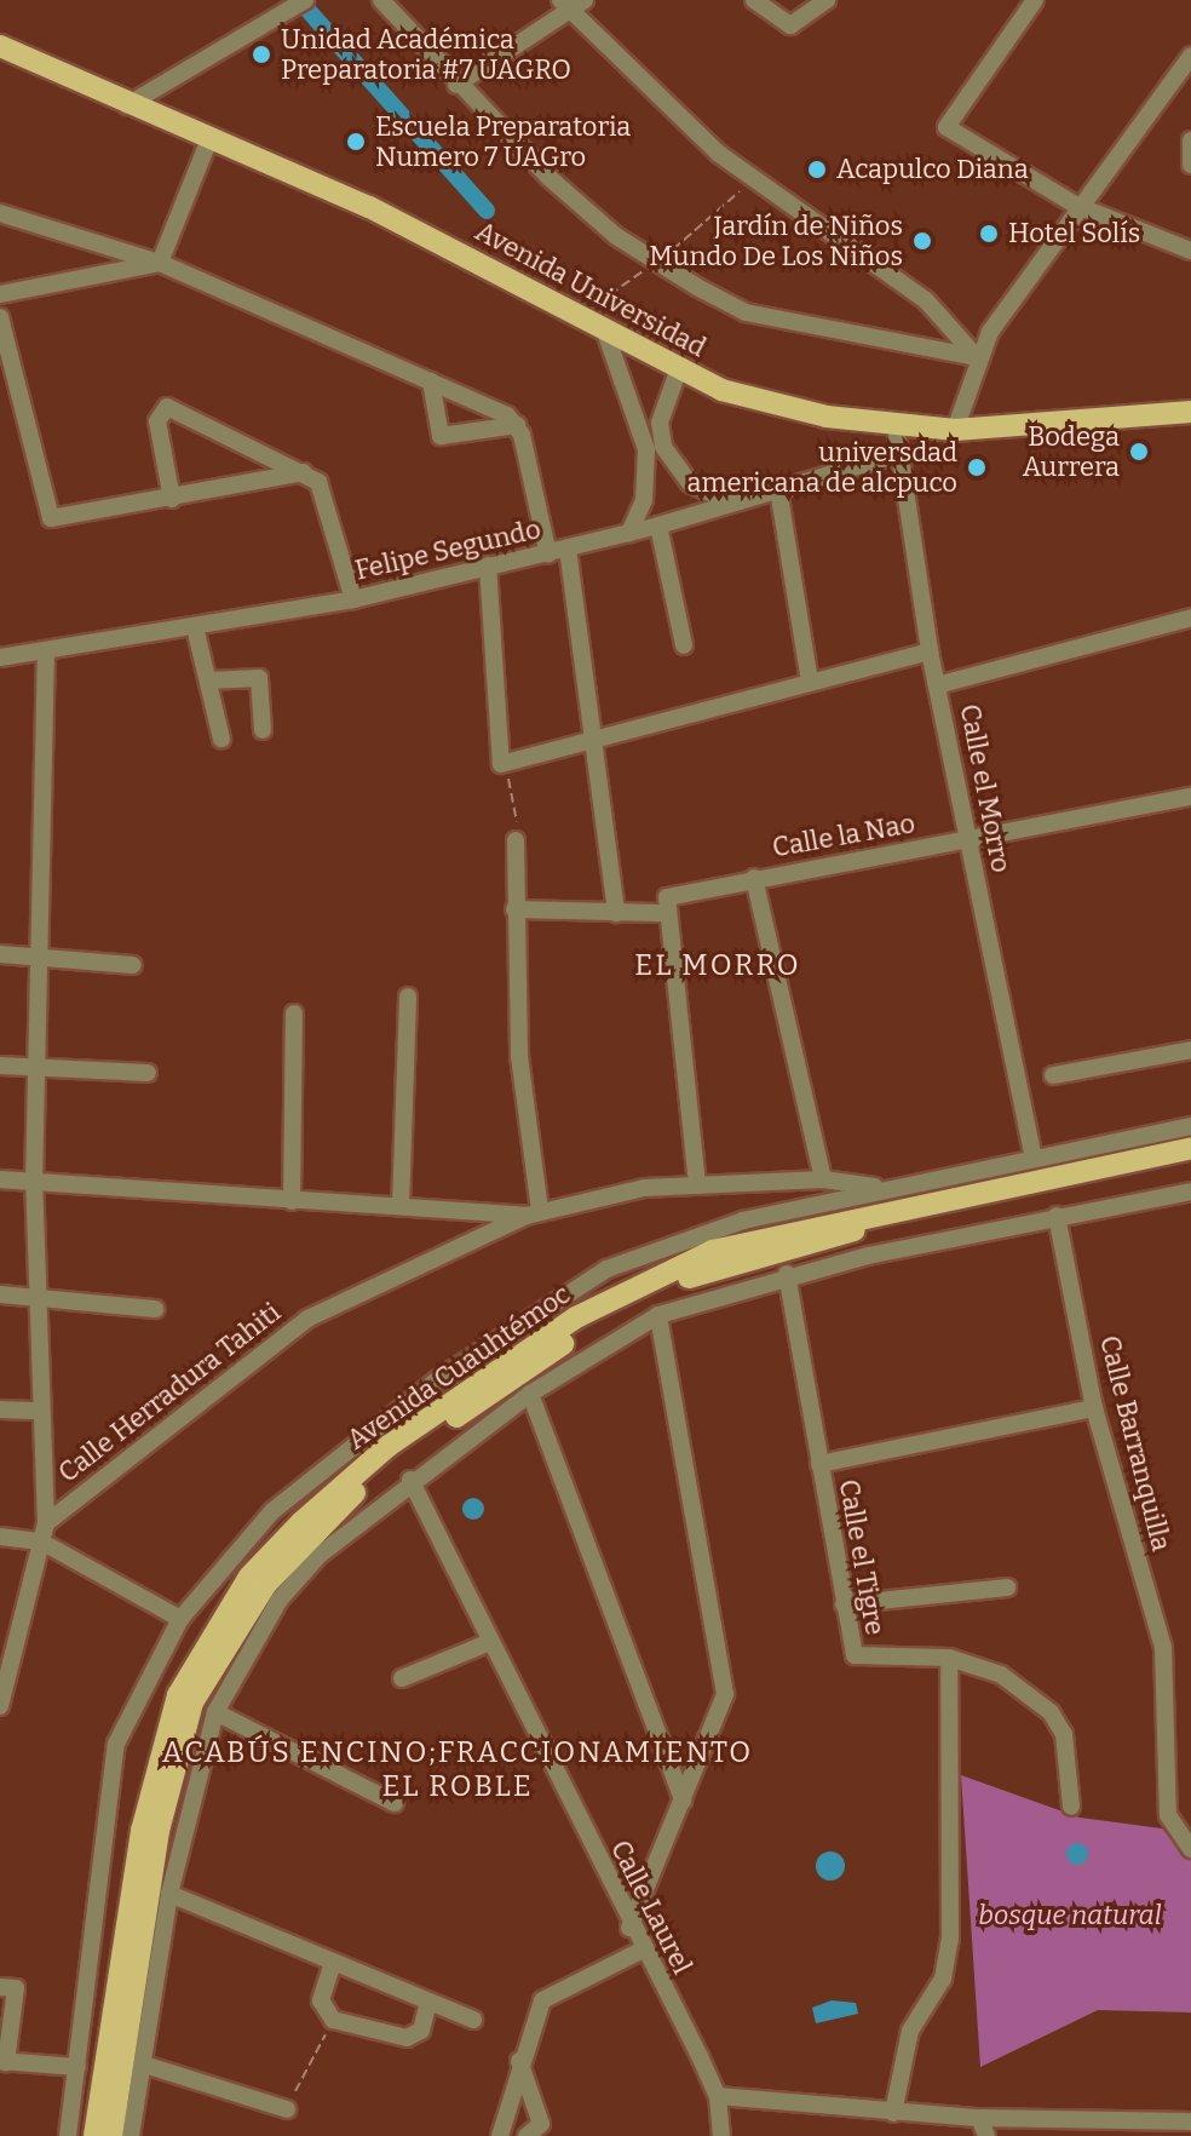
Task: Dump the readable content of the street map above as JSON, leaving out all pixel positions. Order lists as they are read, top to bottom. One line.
{"streets":{"main road":["Avenida Universidad","Avenida Cuauhtémoc"],"street":["Felipe Segundo","Calle el Morro","Calle la Nao","Calle Herradura Tahiti","Calle Barranquilla","Calle el Tigre","Calle Laurel"]},"crossings":[["Avenida Universidad","Calle el Morro"],["Felipe Segundo","Calle el Morro"],["Calle el Morro","Calle la Nao"]],"districts":["EL MORRO","ACABÚS ENCINO;FRACCIONAMIENTO EL ROBLE"],"parks":["bosque natural"],"places":["Unidad Académica Preparatoria #7 UAGRO","Escuela Preparatoria Numero 7 UAGro","Acapulco Diana","Hotel Solís","Jardín de Niños Mundo De Los Niños","Bodega Aurrera","universdad americana de alcpuco"]}
